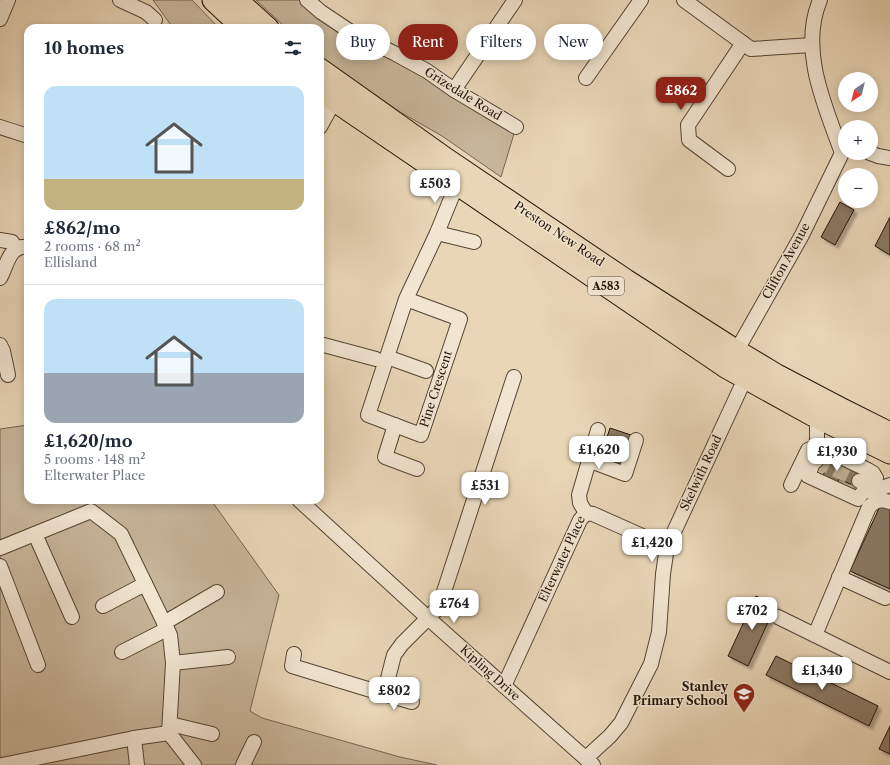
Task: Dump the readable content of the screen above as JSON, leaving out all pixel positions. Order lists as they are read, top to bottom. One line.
{"streets":{"highway":["Preston New Road","A583"],"street":["Grizedale Road","Clifton Avenue","Pine Crescent","Skelwith Road","Elterwater Place","Kipling Drive"]},"crossings":[["Preston New Road","Clifton Avenue"],["Preston New Road","Skelwith Road"],["Clifton Avenue","Skelwith Road"],["Skelwith Road","Kipling Drive"],["Elterwater Place","Kipling Drive"]],"places":{"school or university":["Stanley Primary School"]},"north":"bottom left","page":{"chip":["Buy","Rent","Filters","New"],"heading":"10 homes","map_buttons":["+","−"],"list":[{"name":"£862/mo","note":"2 rooms · 68 m² · Ellisland"},{"name":"£1,620/mo","note":"5 rooms · 148 m² · Elterwater Place"}],"price":["£862","£503","£1,620","£1,930","£531","£1,420","£764","£702","£1,340","£802"]}}
